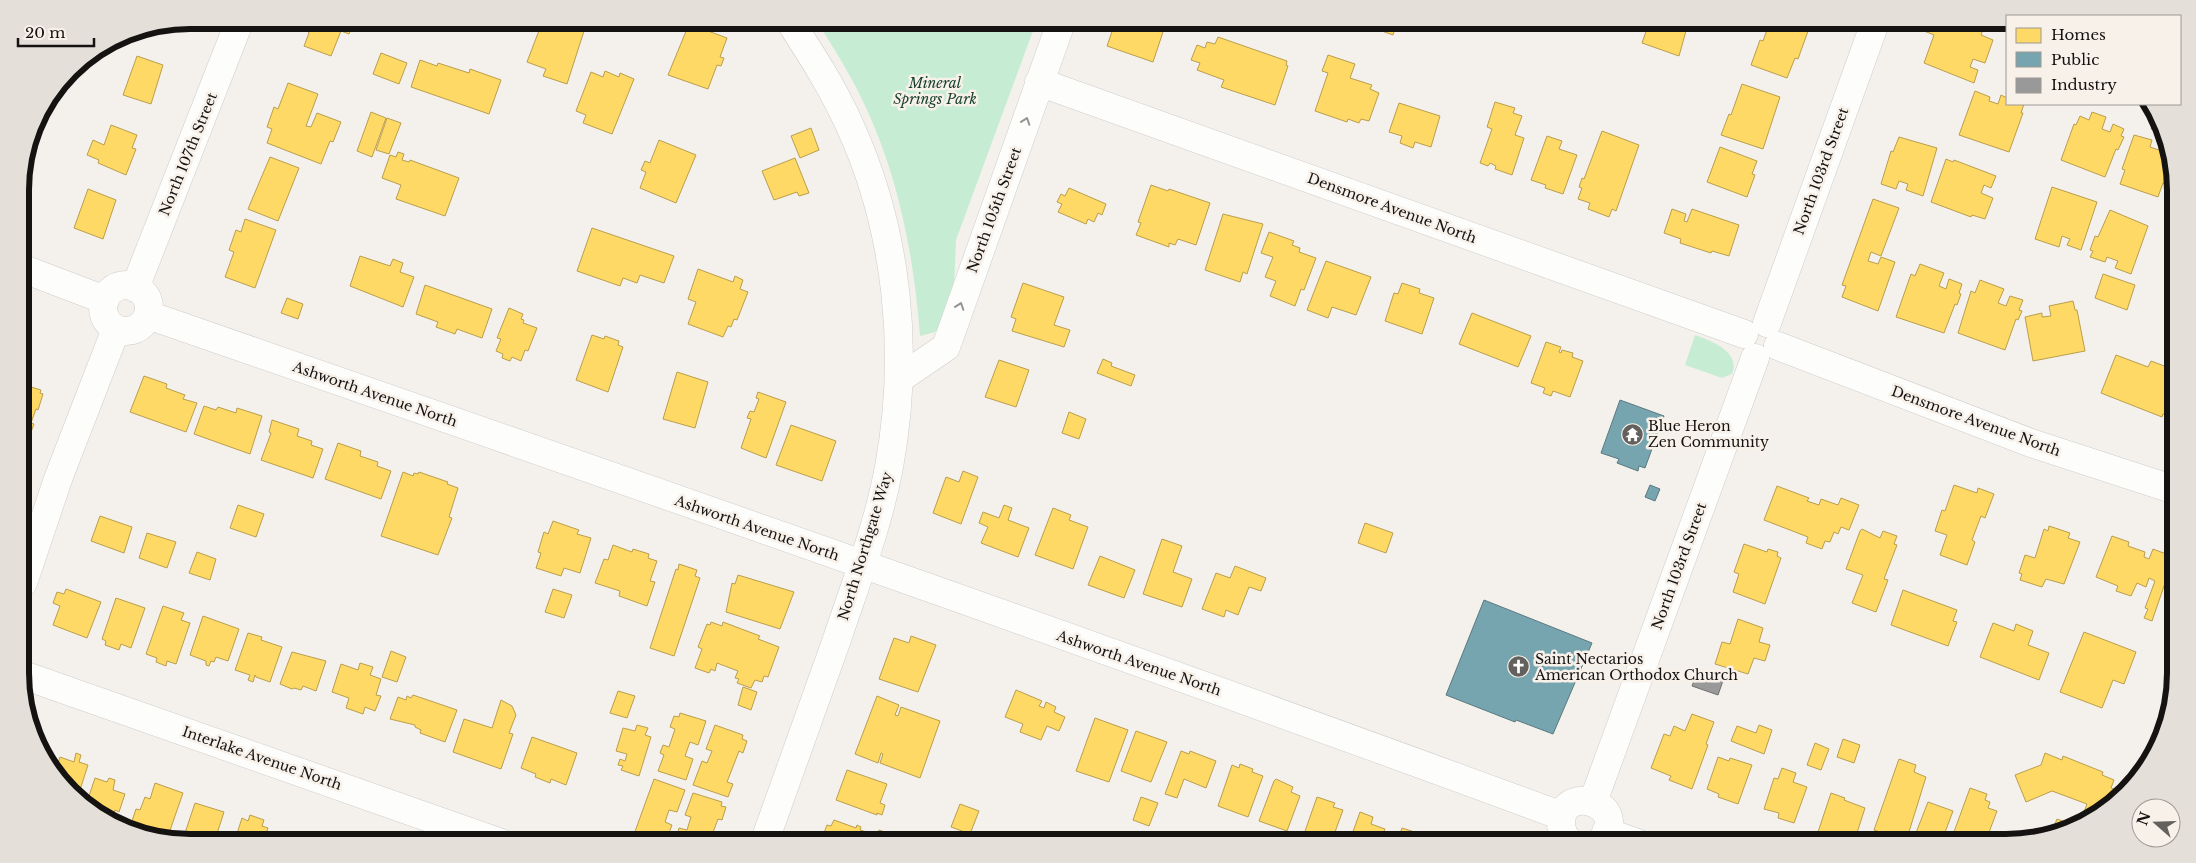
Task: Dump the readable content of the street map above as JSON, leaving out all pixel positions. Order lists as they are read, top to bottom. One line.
{"streets":{"street":["North 107th Street","North 103rd Street","Densmore Avenue North","North 105th Street","Ashworth Avenue North","North Northgate Way","Interlake Avenue North"]},"crossings":[["North 107th Street","Ashworth Avenue North"],["North 103rd Street","Densmore Avenue North"],["Densmore Avenue North","North 105th Street"],["North 105th Street","North Northgate Way"],["Ashworth Avenue North","North Northgate Way"]],"one_way":["North 105th Street"],"parks":["Mineral Springs Park"],"places":{"temple":["Blue Heron Zen Community"],"church":["Saint Nectarios American Orthodox Church"]},"legend":["Homes","Public","Industry"],"scale_bar":"20 m","north":"left"}
